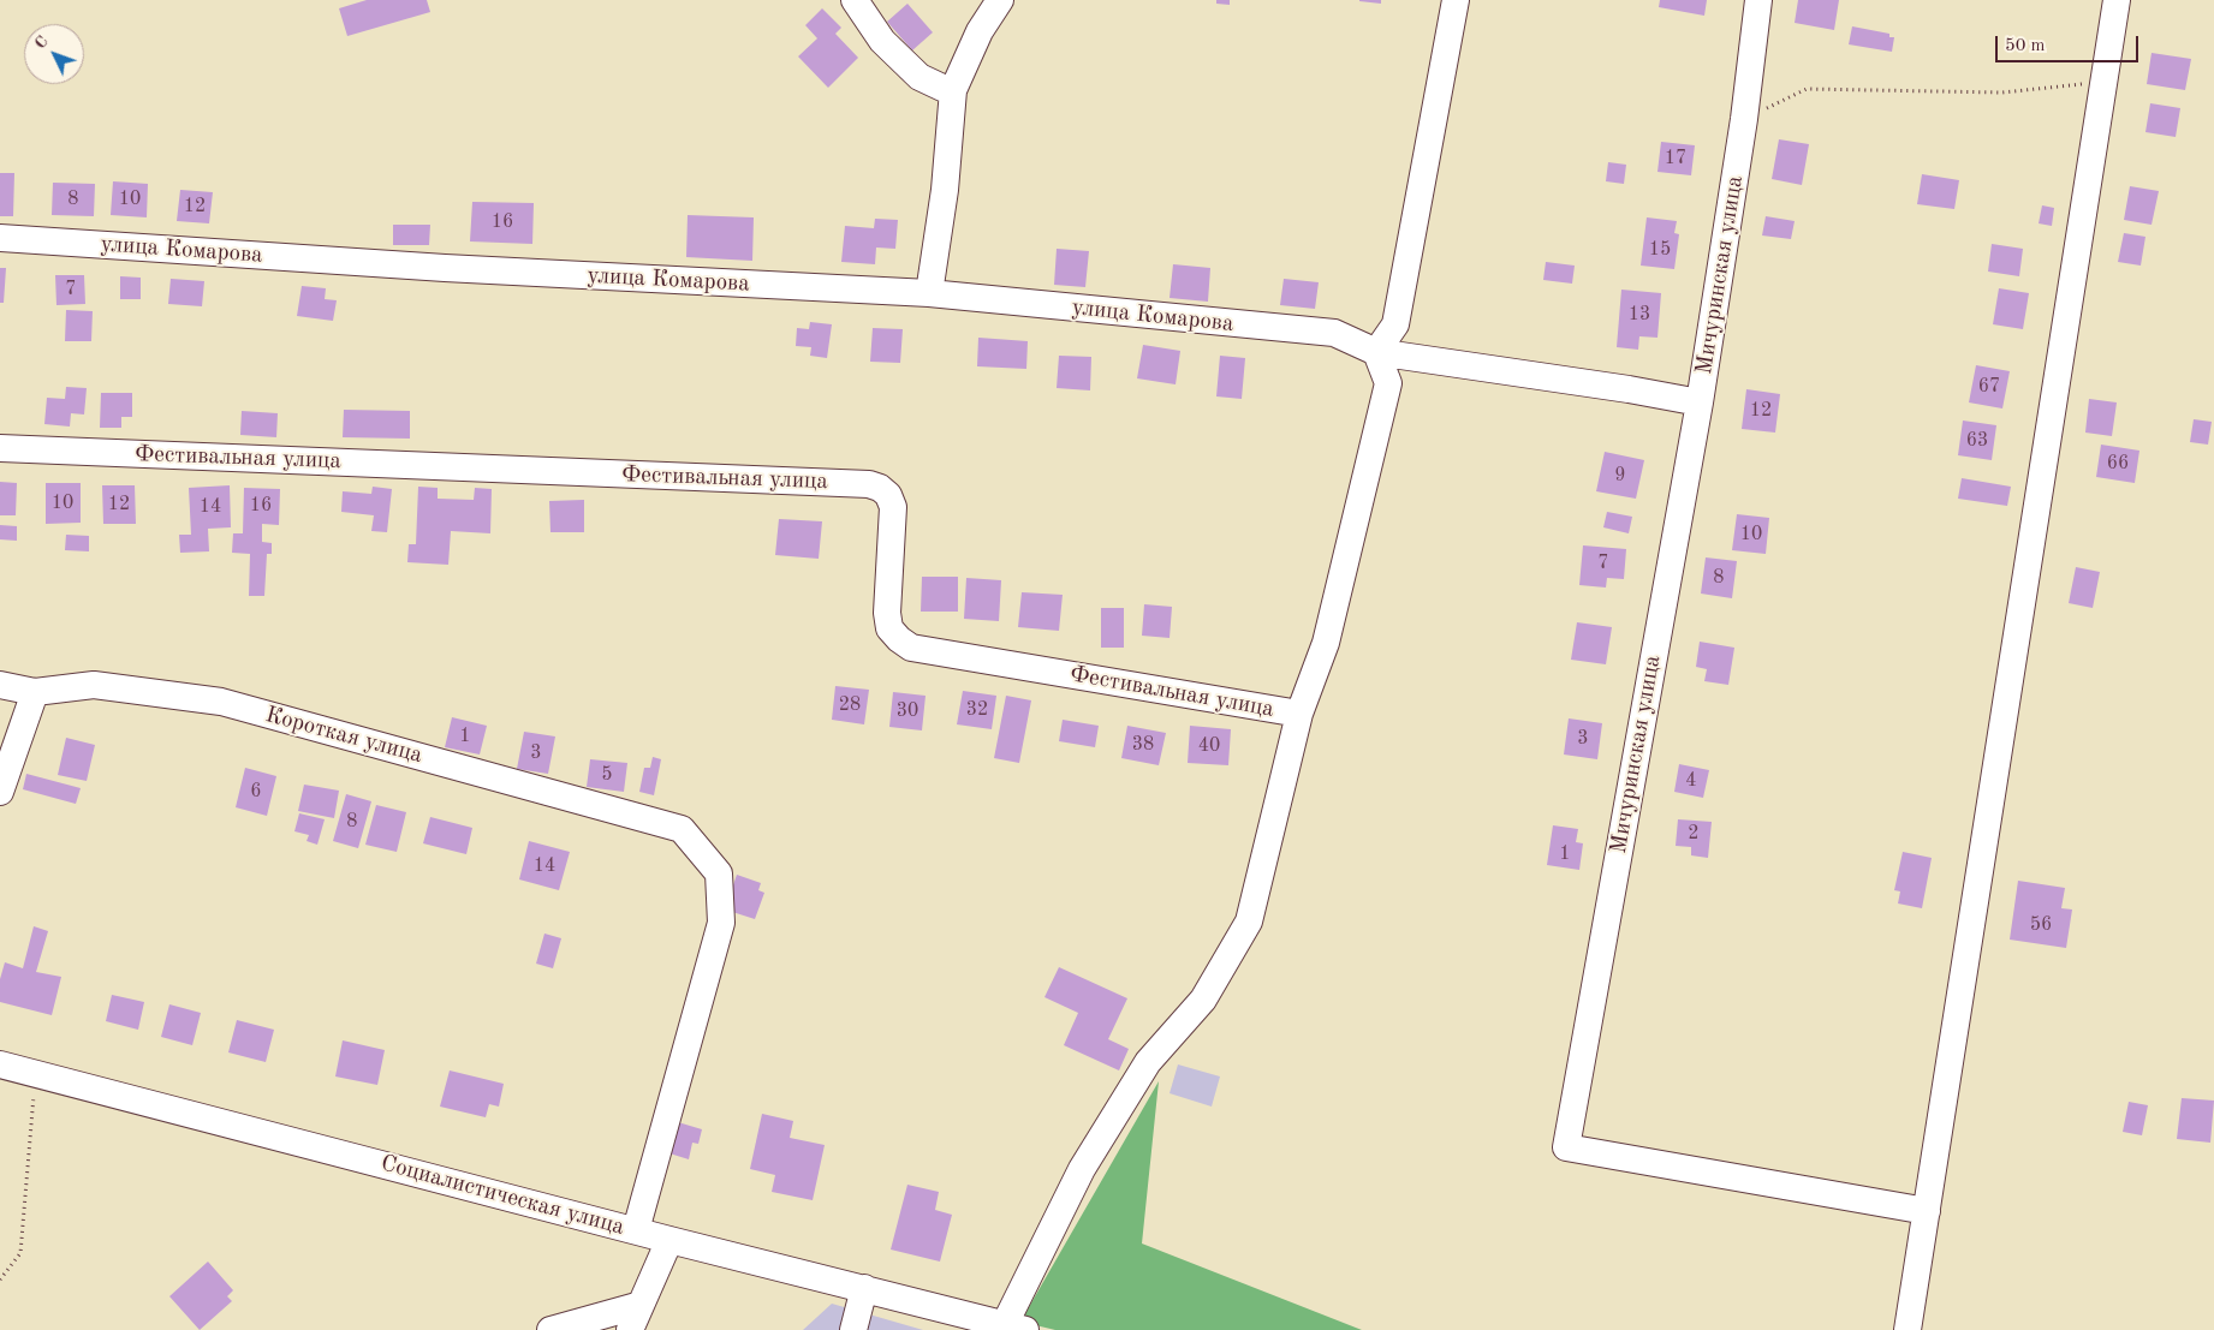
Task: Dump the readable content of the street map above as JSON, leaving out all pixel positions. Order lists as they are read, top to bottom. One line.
{"streets":{"street":["улица Комарова","Мичуринская улица","Фестивальная улица","Короткая улица","Социалистическая улица"]},"crossings":[["улица Комарова","Мичуринская улица"],["Короткая улица","Социалистическая улица"]],"house_numbers":["17","8","10","12","16","15","7","13","67","12","63","66","9","10","12","16","14","10","7","8","28","32","30","1","3","38","40","3","5","4","6","8","2","1","14","56"],"scale_bar":"50 m","north":"top left"}
